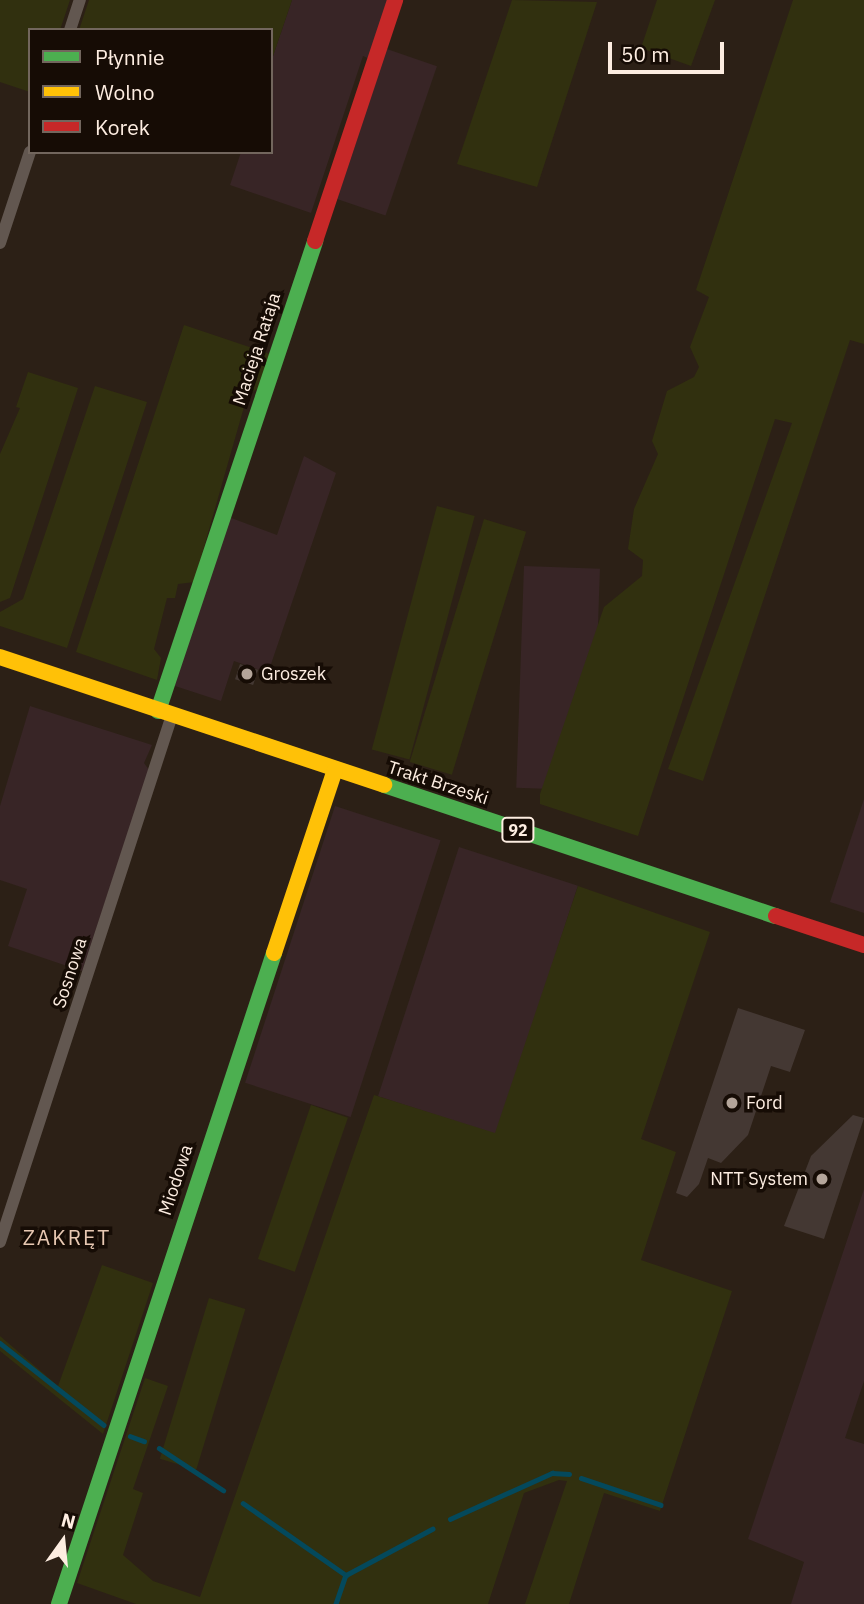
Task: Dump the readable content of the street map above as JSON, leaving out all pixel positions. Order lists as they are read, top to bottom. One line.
{"streets":{"street":["Macieja Rataja","Trakt Brzeski","92","Sosnowa","Miodowa"]},"crossings":[["Macieja Rataja","Trakt Brzeski"],["Macieja Rataja","Sosnowa"],["Trakt Brzeski","Sosnowa"],["Trakt Brzeski","Miodowa"]],"districts":["ZAKRĘT"],"places":["Groszek","Ford","NTT System"],"legend":["Płynnie","Wolno","Korek"],"scale_bar":"50 m","north":"top"}
